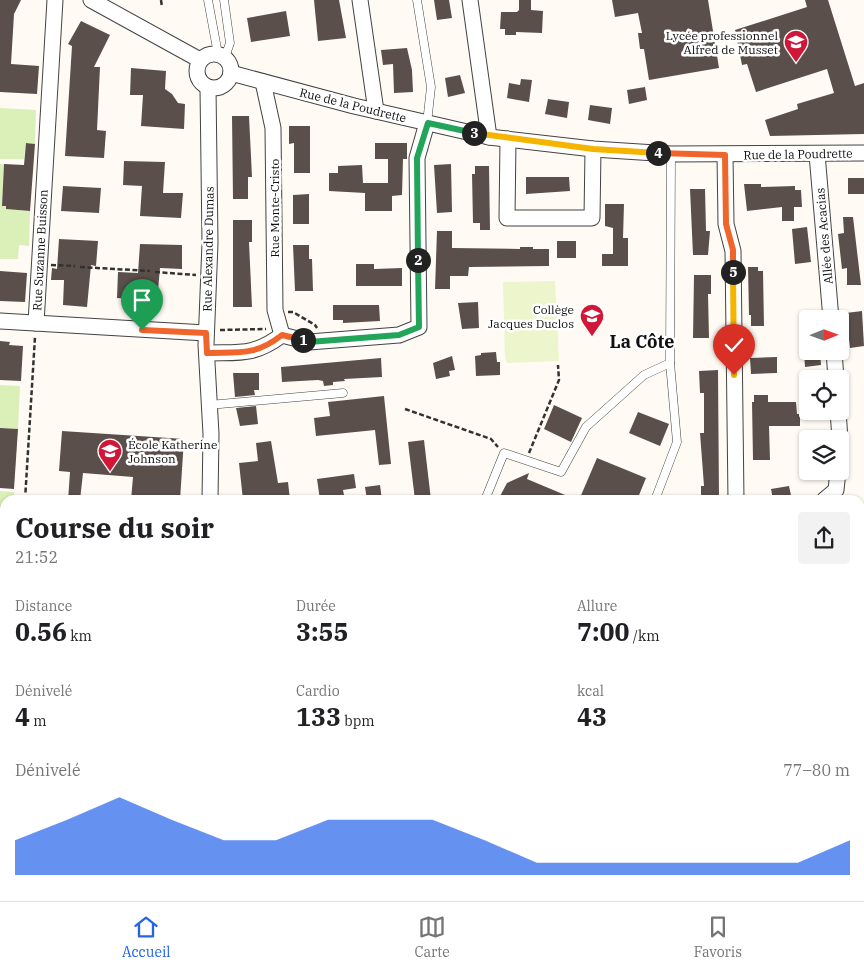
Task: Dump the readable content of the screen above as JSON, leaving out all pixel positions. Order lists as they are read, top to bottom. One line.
{"streets":{"street":["Rue de la Poudrette","Rue Monte-Cristo","Allée des Acacias","Rue Alexandre Dumas","Rue Suzanne Buisson"]},"crossings":[["Rue de la Poudrette","Rue Monte-Cristo"],["Rue de la Poudrette","Allée des Acacias"],["Rue de la Poudrette","Rue Alexandre Dumas"]],"districts":["La Côte"],"places":{"school or university":["Lycée professionnel Alfred de Musset","Collège Jacques Duclos","École Katherine Johnson"]},"north":"right","page":{"pins":["3","4","2","5","1"],"heading":["Course du soir","21:52"],"stats":[["Distance","0.56 km"],["Durée","3:55"],["Allure","7:00 /km"],["Dénivelé","4 m"],["Cardio","133 bpm"],["kcal","43"]],"chart":["Dénivelé","77–80 m"],"tabs":["Accueil","Carte","Favoris"]}}
